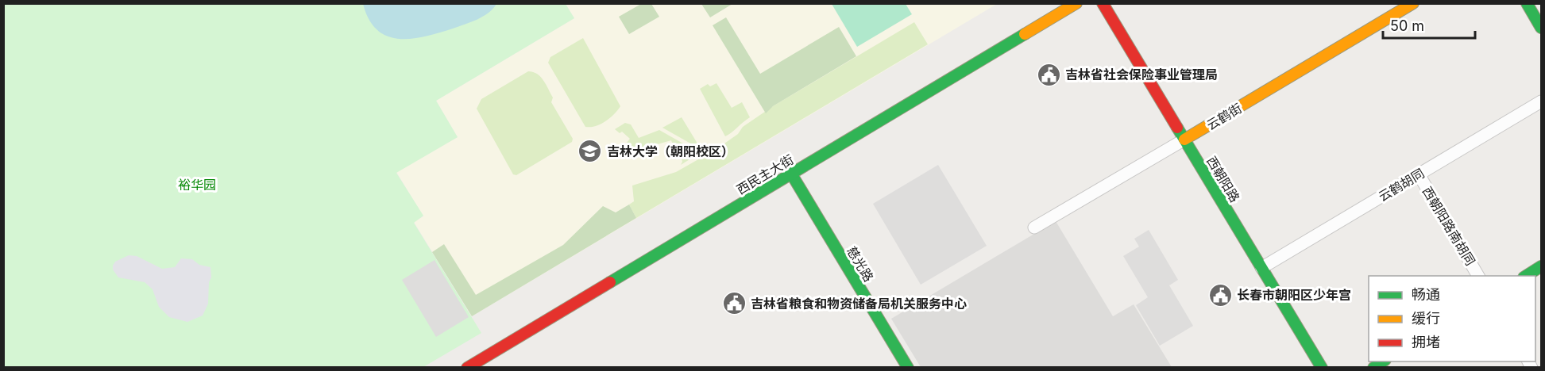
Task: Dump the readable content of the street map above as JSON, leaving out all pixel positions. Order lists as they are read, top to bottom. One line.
{"streets":{"main road":["云鹤街","西民主大街","西朝阳路","慈光路"],"street":["云鹤胡同","西朝阳路南胡同"]},"crossings":[["云鹤街","西朝阳路"],["西民主大街","慈光路"],["西朝阳路","云鹤胡同"],["云鹤胡同","西朝阳路南胡同"]],"parks":["裕华园"],"places":{"public building":["吉林省社会保险事业管理局","长春市朝阳区少年宫","吉林省粮食和物资储备局机关服务中心"],"school or university":["吉林大学（朝阳校区）"]},"legend":["畅通","缓行","拥堵"],"scale_bar":"50 m"}
